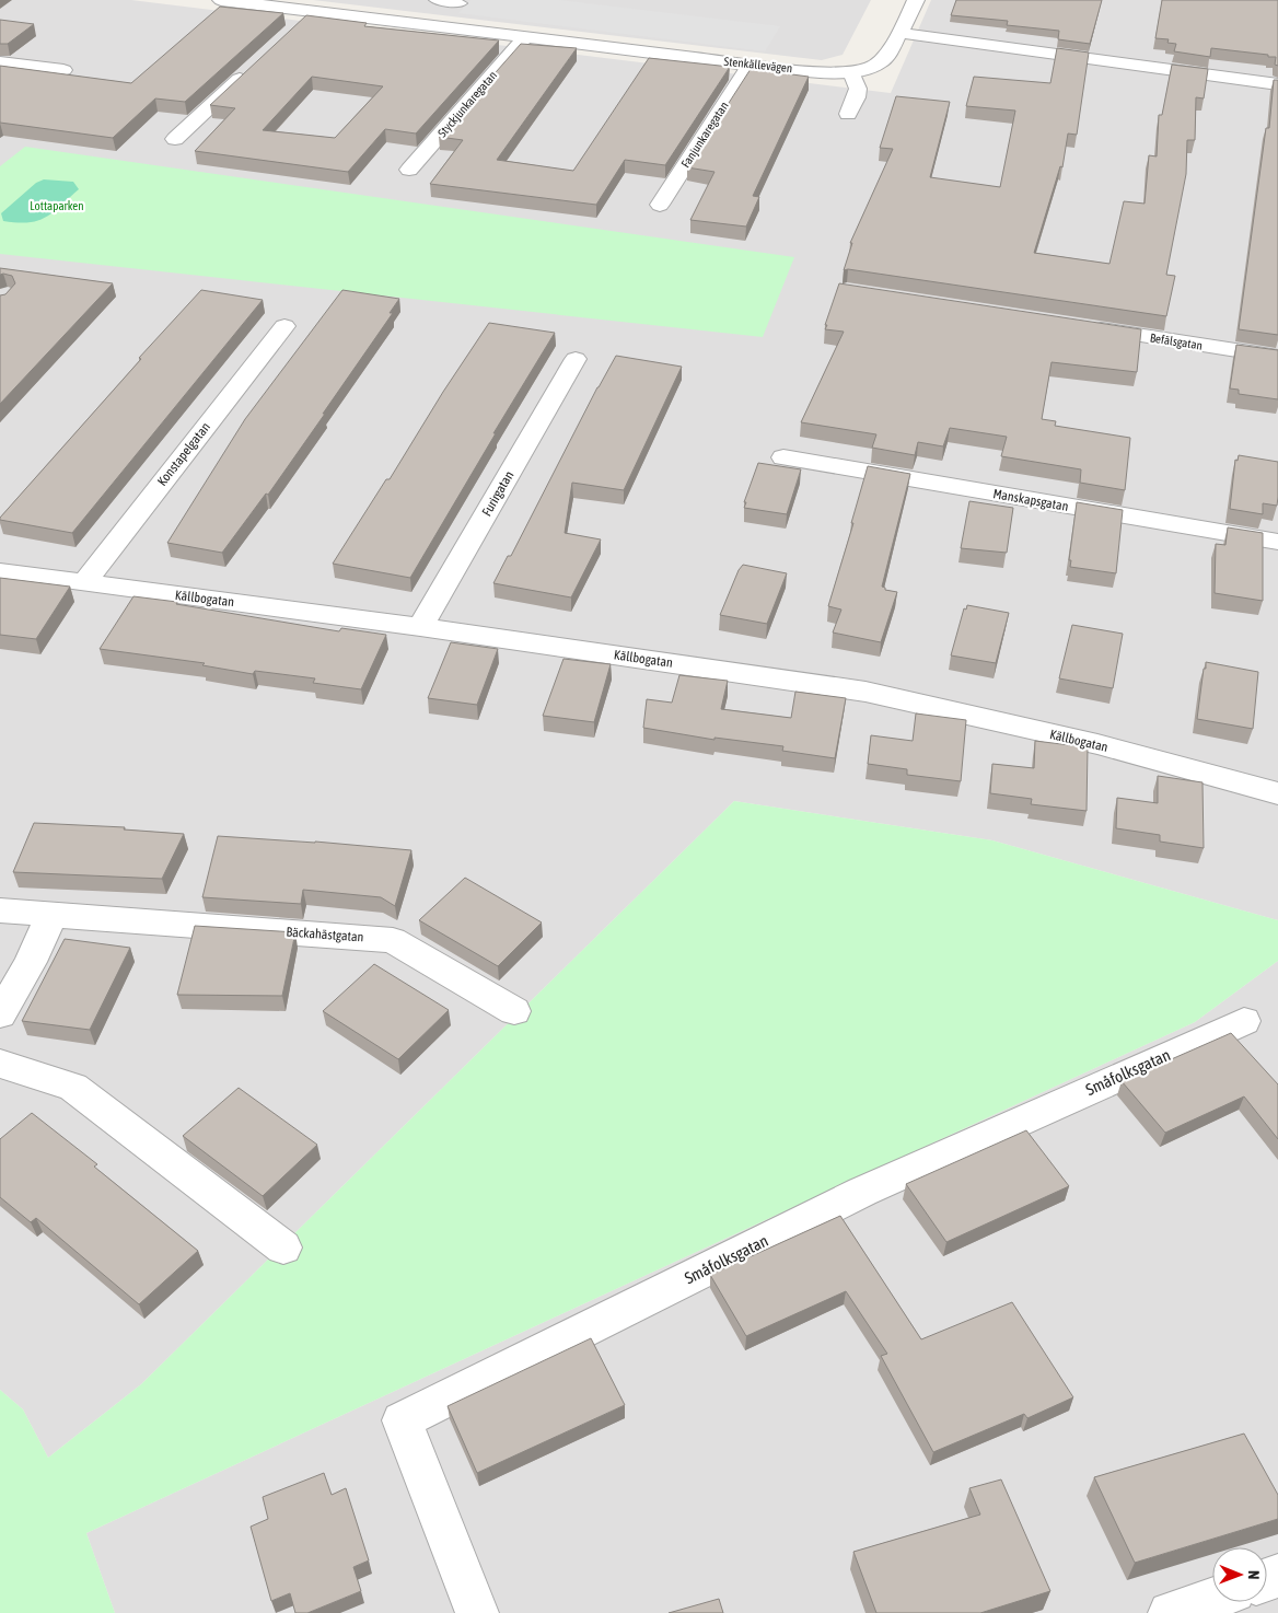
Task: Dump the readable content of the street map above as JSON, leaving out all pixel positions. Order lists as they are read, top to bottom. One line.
{"streets":{"street":["Stenkällevägen","Styckjunkaregatan","Fanjunkaregatan","Befälsgatan","Konstapelgatan","Furirgatan","Manskapsgatan","Källbogatan","Bäckahästgatan","Småfolksgatan"]},"crossings":[["Stenkällevägen","Styckjunkaregatan"],["Stenkällevägen","Fanjunkaregatan"],["Konstapelgatan","Källbogatan"],["Furirgatan","Källbogatan"]],"parks":["Lottaparken"],"north":"right"}
